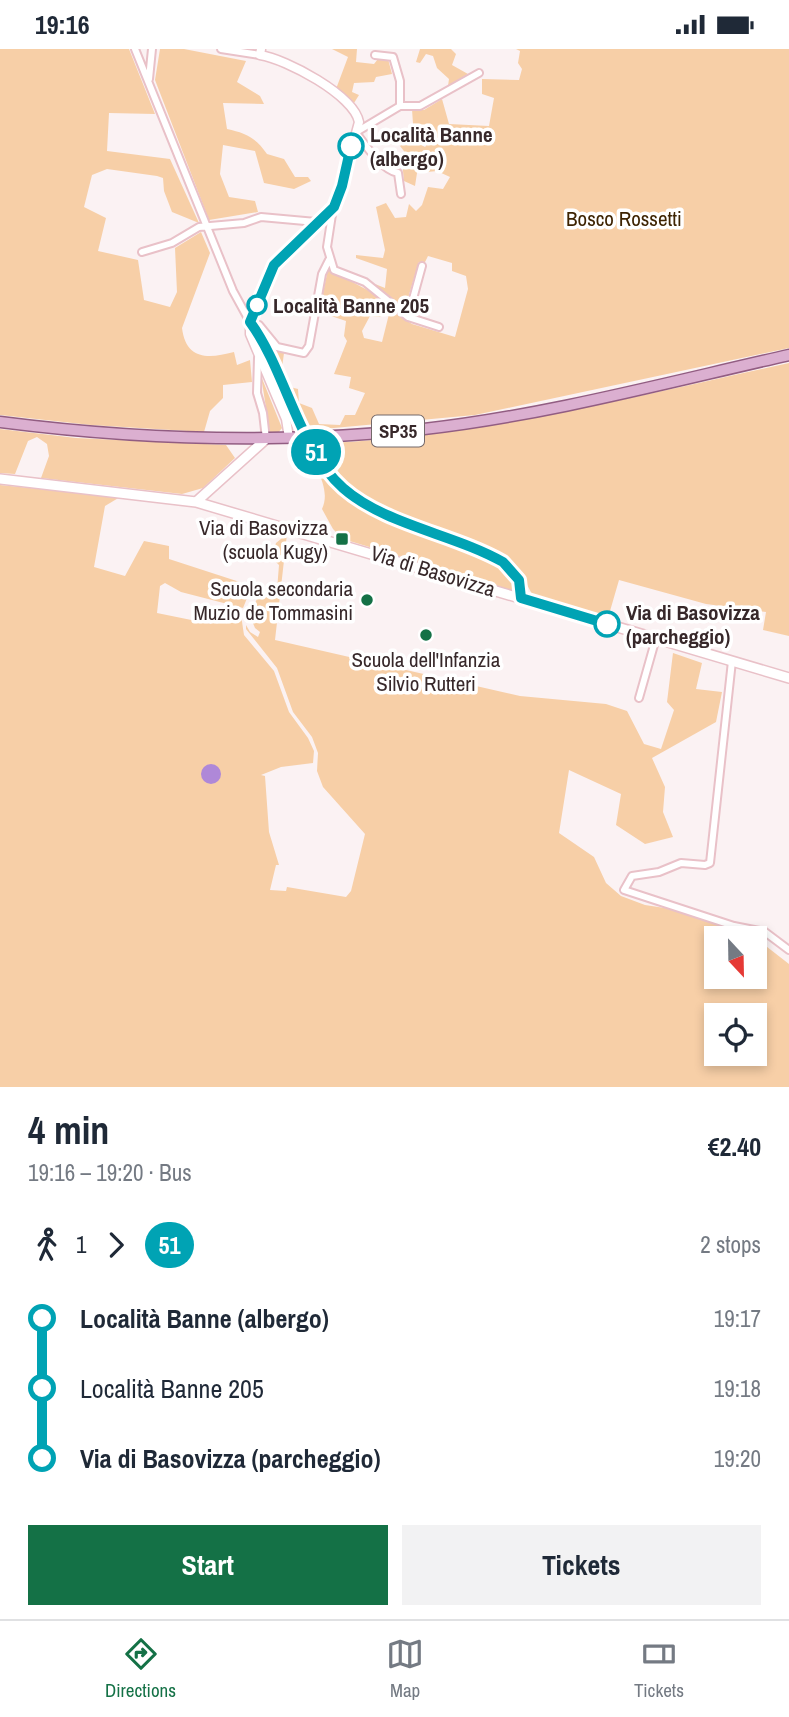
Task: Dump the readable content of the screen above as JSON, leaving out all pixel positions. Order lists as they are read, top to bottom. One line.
{"streets":{"main road":["SP35","Via di Basovizza"]},"parks":["Bosco Rossetti"],"places":{"other":["Località Banne (albergo)","Località Banne 205","Scuola secondaria Muzio de Tommasini","Via di Basovizza (parcheggio)","Scuola dell'Infanzia Silvio Rutteri"],"transit":["Via di Basovizza (scuola Kugy)"]},"lines":["bus line 51"],"north":"bottom","page":{"status":"19:16","on_map":"51","heading":["4 min","19:16 – 19:20 · Bus","€2.40"],"legs":["1","51","2 stops"],"list":[{"name":"Località Banne (albergo)","value":"19:17"},{"name":"Località Banne 205","value":"19:18"},{"name":"Via di Basovizza (parcheggio)","value":"19:20"}],"buttons":["Start","Tickets"],"tabs":["Directions","Map","Tickets"]}}
